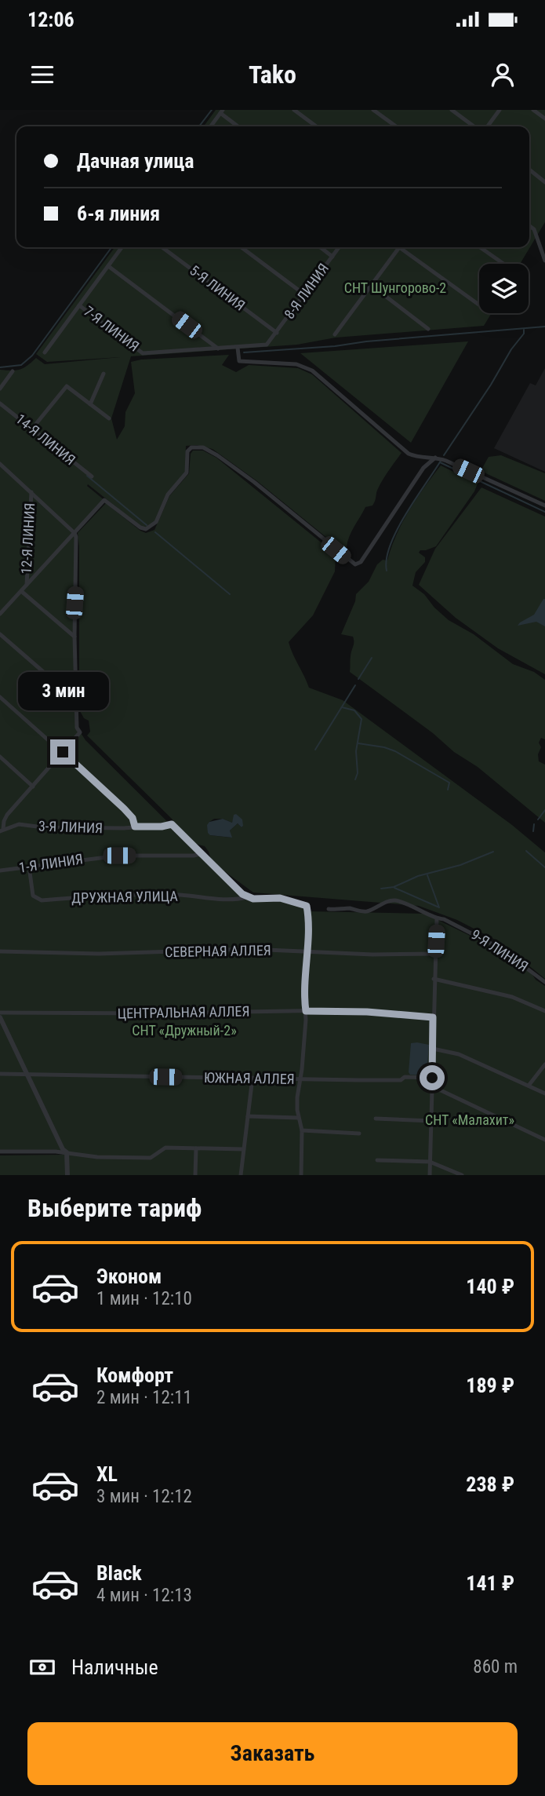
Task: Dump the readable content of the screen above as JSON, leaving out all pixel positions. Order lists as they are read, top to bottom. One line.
{"streets":{"street":["5-Я ЛИНИЯ","8-Я ЛИНИЯ","7-Я ЛИНИЯ","14-Я ЛИНИЯ","12-Я ЛИНИЯ","3-Я ЛИНИЯ","1-Я ЛИНИЯ","ДРУЖНАЯ УЛИЦА","9-Я ЛИНИЯ","СЕВЕРНАЯ АЛЛЕЯ","ЦЕНТРАЛЬНАЯ АЛЛЕЯ","ЮЖНАЯ АЛЛЕЯ"]},"crossings":[["5-Я ЛИНИЯ","8-Я ЛИНИЯ"],["3-Я ЛИНИЯ","1-Я ЛИНИЯ"],["1-Я ЛИНИЯ","ДРУЖНАЯ УЛИЦА"]],"parks":["СНТ Шунгорово-2","СНТ «Дружный-2»","СНТ «Малахит»"],"page":{"status":"12:06","header":"Tako","banner":["Дачная улица","6-я линия"],"bubble":"3 мин","heading":"Выберите тариф","list":[{"name":"Эконом","note":"1 мин · 12:10","value":"140 ₽"},{"name":"Комфорт","note":"2 мин · 12:11","value":"189 ₽"},{"name":"XL","note":"3 мин · 12:12","value":"238 ₽"},{"name":"Black","note":"4 мин · 12:13","value":"141 ₽"}],"pay":["Наличные","860 m"],"buttons":"Заказать"}}
